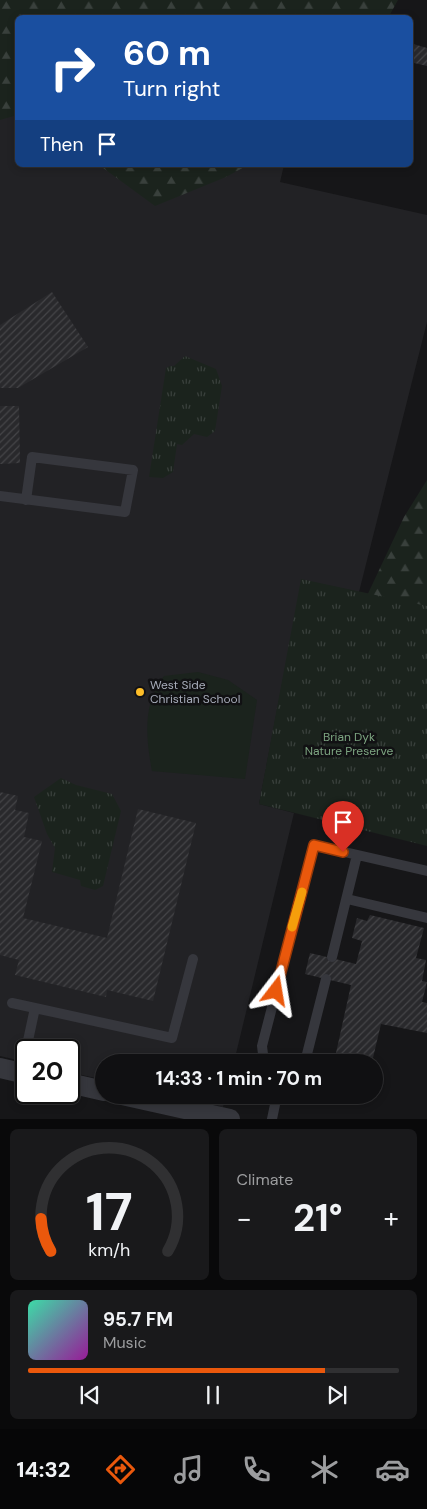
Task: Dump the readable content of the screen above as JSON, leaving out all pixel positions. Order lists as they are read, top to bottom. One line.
{"parks":["Brian Dyk Nature Preserve"],"places":["West Side Christian School"],"page":{"turn":["60 m","Turn right"],"then":"Then","limit":"20","trip":"14:33 · 1 min · 70 m","tile":"Climate","heat":["−","21°","+"],"song":["95.7 FM","Music"],"tabs":"14:32","gauge":["17","km/h"]}}
